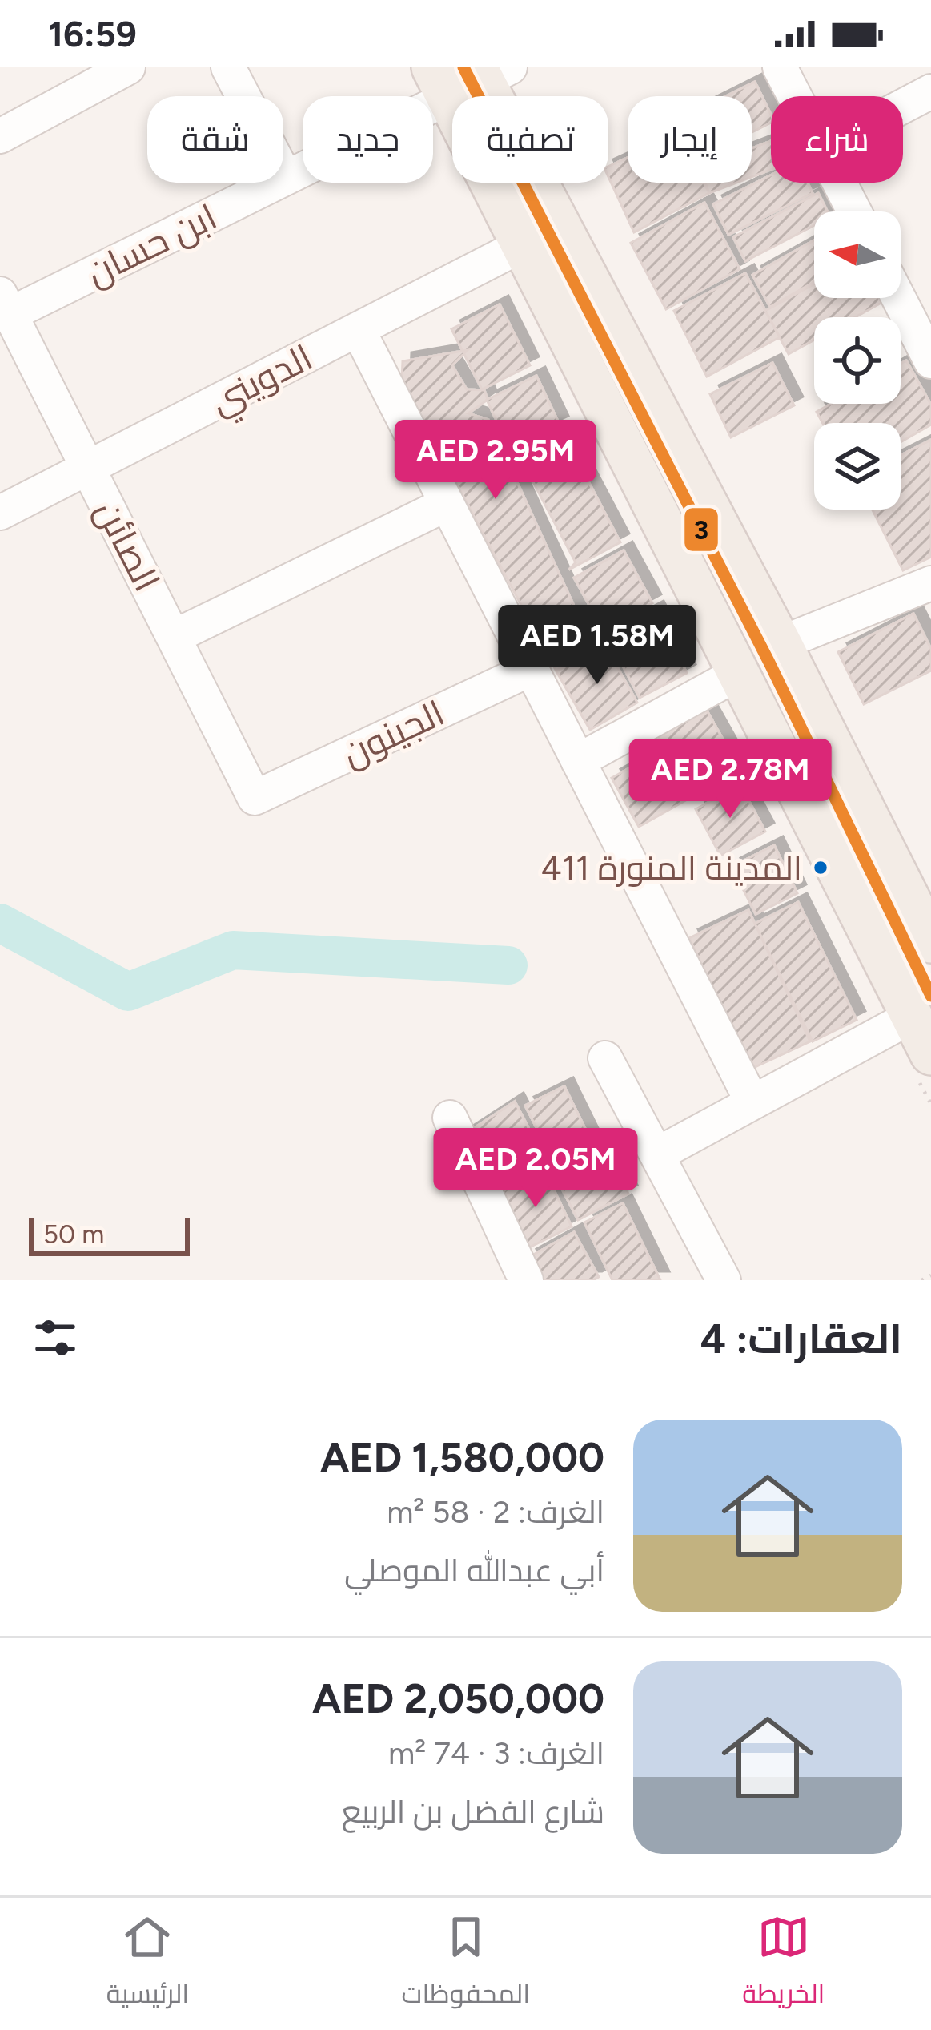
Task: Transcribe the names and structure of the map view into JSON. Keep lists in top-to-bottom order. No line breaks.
{"streets":{"street":["ابن حسان","الدويني","الصائن","الجينون"]},"crossings":[["ابن حسان","الصائن"],["الدويني","الصائن"],["الصائن","الجينون"]],"places":["المدينة المنورة 411"],"lines":["metro line 3"],"scale_bar":"50 m","north":"left","page":{"status":"16:59","chip":["شراء","إيجار","تصفية","جديد","شقة"],"price":["AED 2.95M","AED 1.58M","AED 2.78M","AED 2.05M"],"scale":"50 m","heading":"العقارات: 4","list":[{"name":"AED 1,580,000","note":"الغرف: 2 · 58 m² · أبي عبدالله الموصلي"},{"name":"AED 2,050,000","note":"الغرف: 3 · 74 m² · شارع الفضل بن الربيع"}],"tabs":["الخريطة","المحفوظات","الرئيسية"]}}
